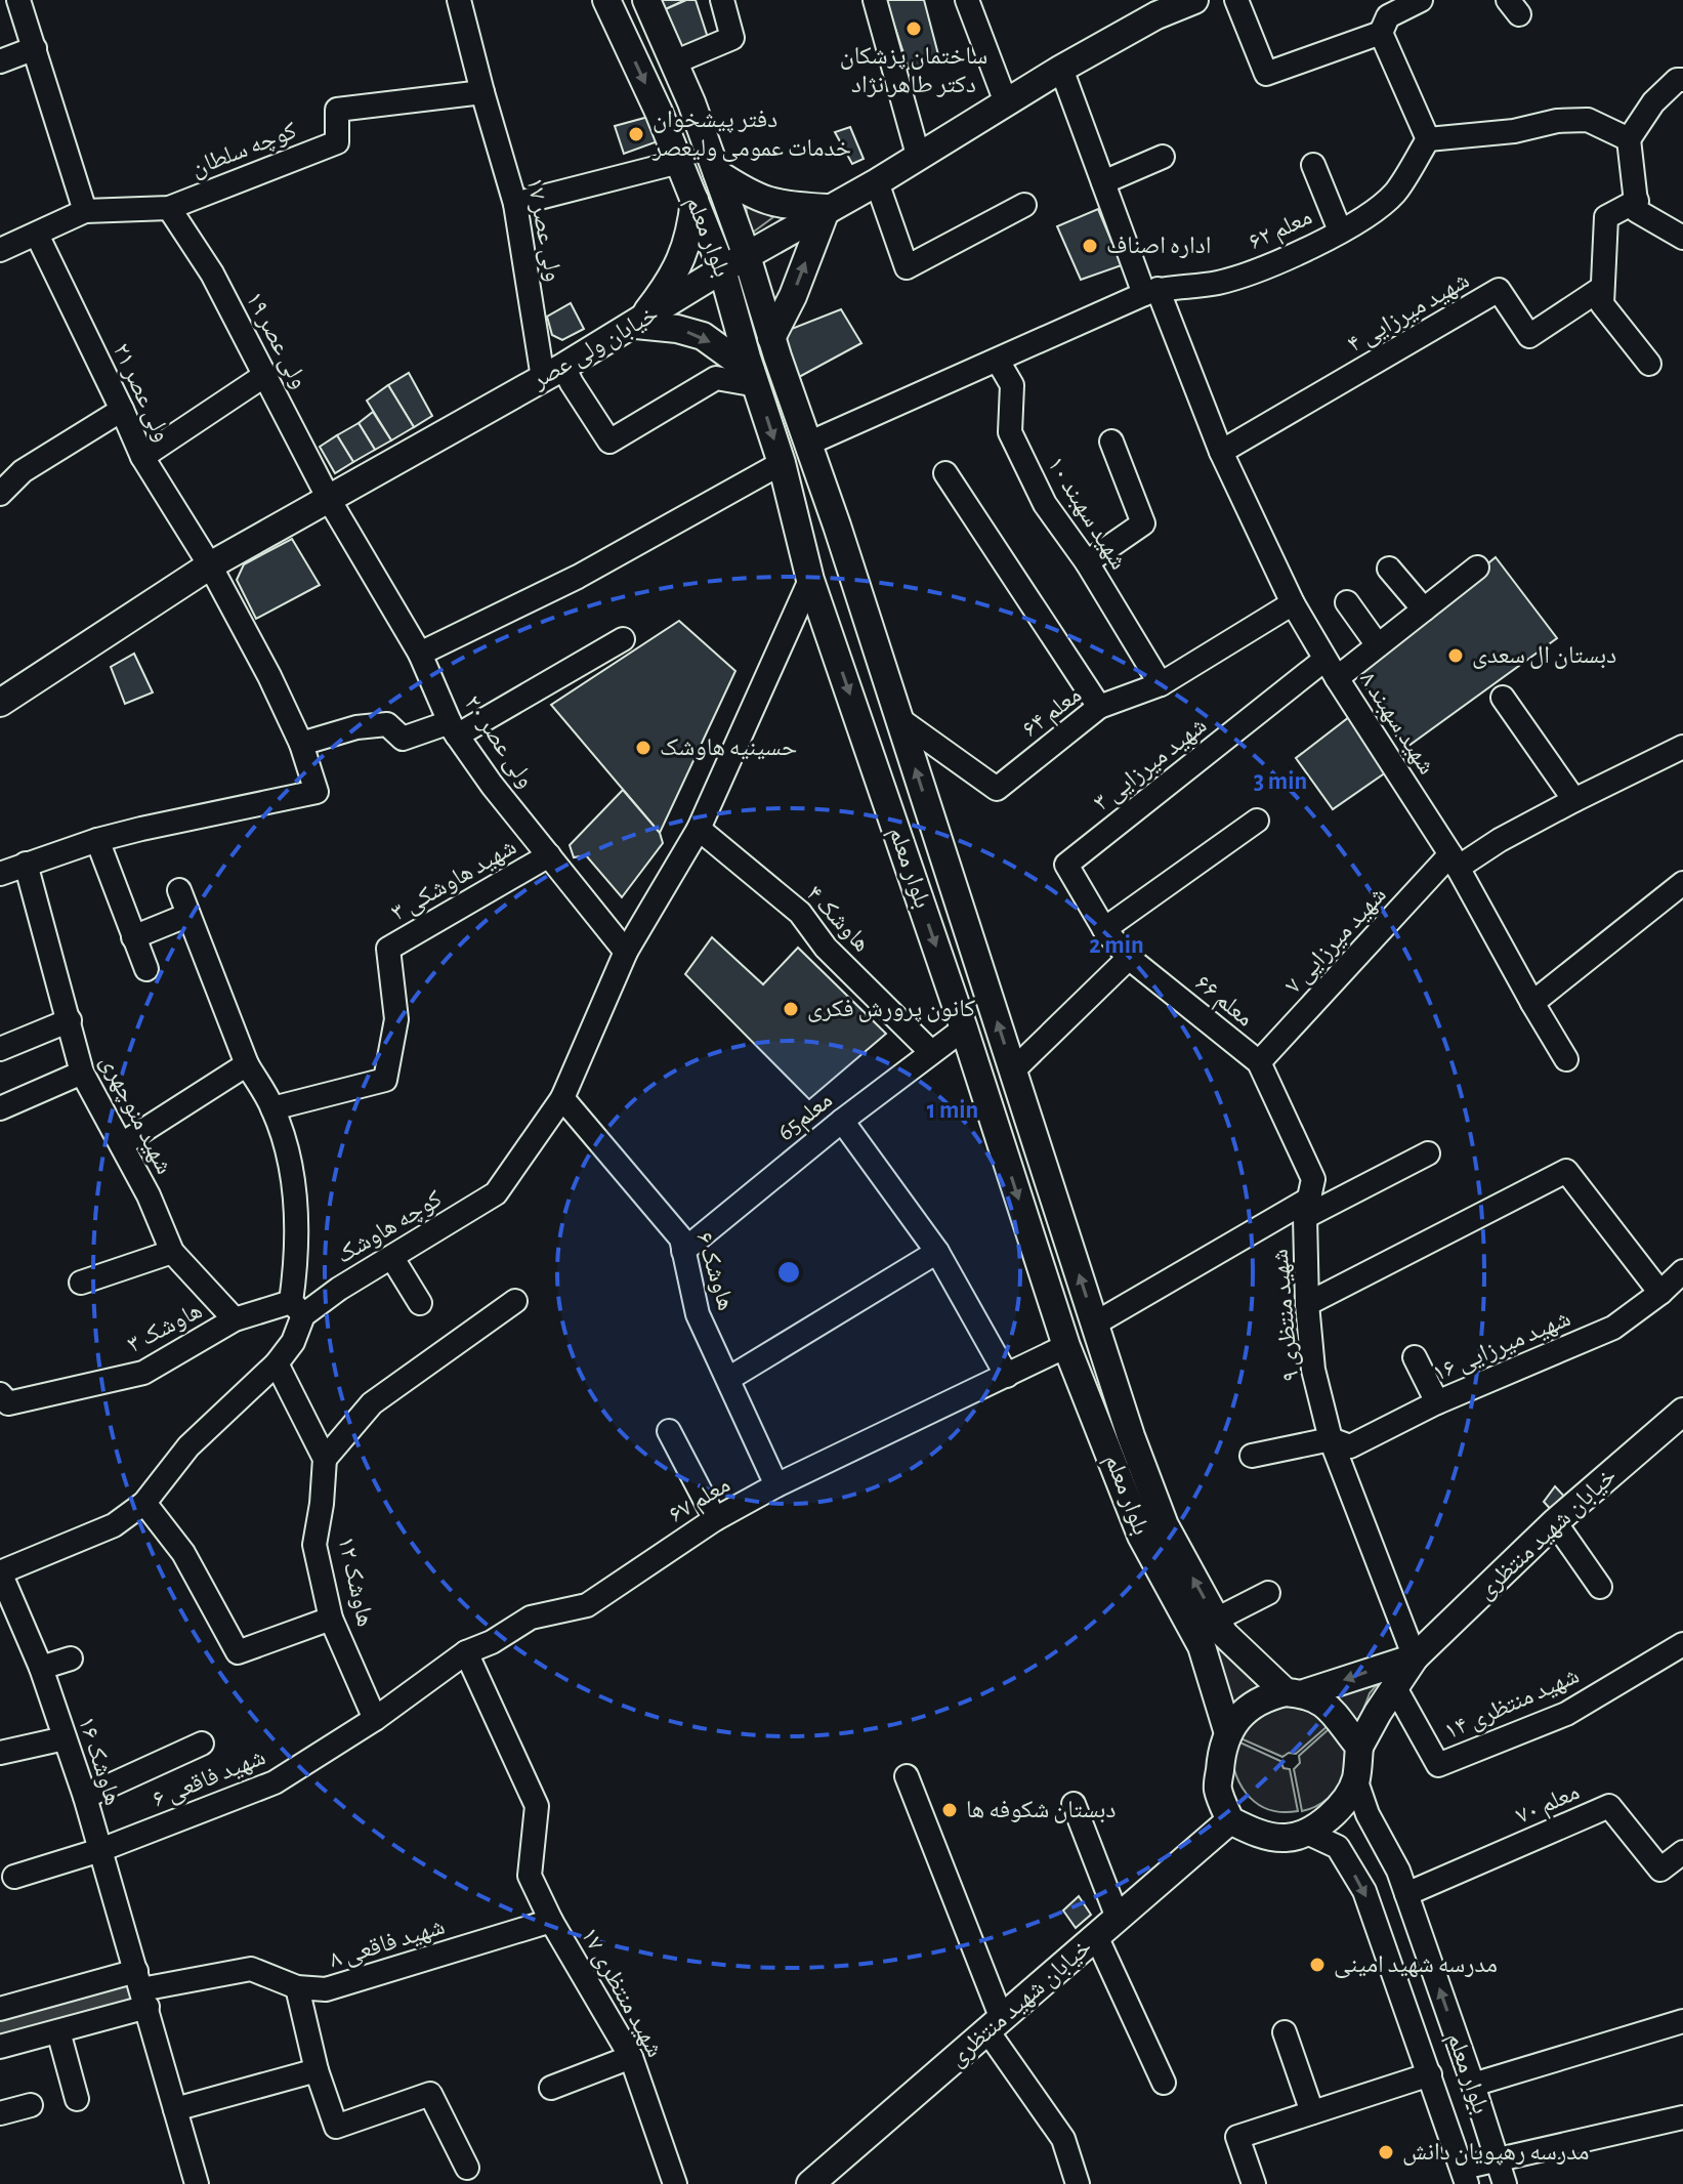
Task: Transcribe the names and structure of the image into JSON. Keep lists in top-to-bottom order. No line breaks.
{"streets":{"main road":["بلوار معلم","خیابان ولی عصر","خیابان شهید منتظری"],"street":["کوچه سلطان","ولی عصر ۱۷","معلم ۶۲","شهید میرزایی ۴","ولی عصر ۱۹","ولی عصر ۲۱","شهید سهبند ۱۰","معلم ۶۴","شهید سهبند ۸","ولی عصر ۲۰","شهید میرزایی ۳","شهید هاوشکی ۳","هاوشک ۴","شهید میرزایی ۷","معلم ۶۶","شهید منوچهری","معلم65","کوچه هاوشک","هاوشک ۶","شهید منتظری ۹","هاوشک ۳","شهید میرزایی ۱۶","معلم ۶۷","هاوشک ۱۲","شهید منتظری ۱۴","هاوشک ۱۶","شهید فاقعی ۶","معلم ۷۰","شهید فاقعی ۸","شهید منتظری ۱۷"]},"crossings":[["کوچه سلطان","ولی عصر ۱۷"],["کوچه سلطان","ولی عصر ۱۹"],["کوچه سلطان","ولی عصر ۲۱"],["ولی عصر ۱۷","خیابان ولی عصر"],["معلم ۶۲","بلوار معلم"],["معلم ۶۲","شهید سهبند ۱۰"],["معلم ۶۲","شهید سهبند ۸"],["بلوار معلم","خیابان ولی عصر"],["بلوار معلم","معلم ۶۴"],["بلوار معلم","معلم65"],["بلوار معلم","کوچه هاوشک"],["بلوار معلم","معلم ۶۷"],["بلوار معلم","خیابان شهید منتظری"],["بلوار معلم","معلم ۷۰"],["شهید میرزایی ۴","شهید سهبند ۸"],["ولی عصر ۱۹","خیابان ولی عصر"],["ولی عصر ۱۹","ولی عصر ۲۰"],["خیابان ولی عصر","ولی عصر ۲۱"],["خیابان ولی عصر","شهید سهبند ۸"],["خیابان ولی عصر","ولی عصر ۲۰"],["شهید سهبند ۱۰","معلم ۶۴"],["معلم ۶۴","شهید سهبند ۸"],["شهید سهبند ۸","شهید میرزایی ۳"],["شهید سهبند ۸","شهید میرزایی ۷"],["ولی عصر ۲۰","شهید هاوشکی ۳"],["ولی عصر ۲۰","کوچه هاوشک"],["شهید میرزایی ۳","معلم ۶۶"],["هاوشک ۴","معلم65"],["هاوشک ۴","کوچه هاوشک"],["شهید میرزایی ۷","معلم ۶۶"],["شهید میرزایی ۷","شهید منتظری ۹"],["معلم ۶۶","شهید منتظری ۹"],["شهید منوچهری","هاوشک ۳"],["معلم65","هاوشک ۶"],["کوچه هاوشک","هاوشک ۶"],["کوچه هاوشک","هاوشک ۳"],["کوچه هاوشک","هاوشک ۱۶"],["هاوشک ۶","معلم ۶۷"],["شهید منتظری ۹","شهید میرزایی ۱۶"],["شهید منتظری ۹","خیابان شهید منتظری"],["معلم ۶۷","هاوشک ۱۲"],["معلم ۶۷","شهید فاقعی ۶"],["معلم ۶۷","شهید منتظری ۱۷"],["خیابان شهید منتظری","شهید منتظری ۱۴"],["هاوشک ۱۲","شهید فاقعی ۶"],["هاوشک ۱۶","شهید فاقعی ۶"],["هاوشک ۱۶","شهید فاقعی ۸"],["شهید فاقعی ۸","شهید منتظری ۱۷"]],"places":["ساختمان پزشکان دکتر طاهر نژاد","دفتر پیشخوان خدمات عمومی ولیعصر","اداره اصناف","دبستان ال سعدی","حسینیه هاوشک","کانون پرورش فکری","دبستان شکوفه ها","مدرسه شهید امینی","مدرسه رهپویان دانش"],"rings":["3 min","2 min","1 min"]}
